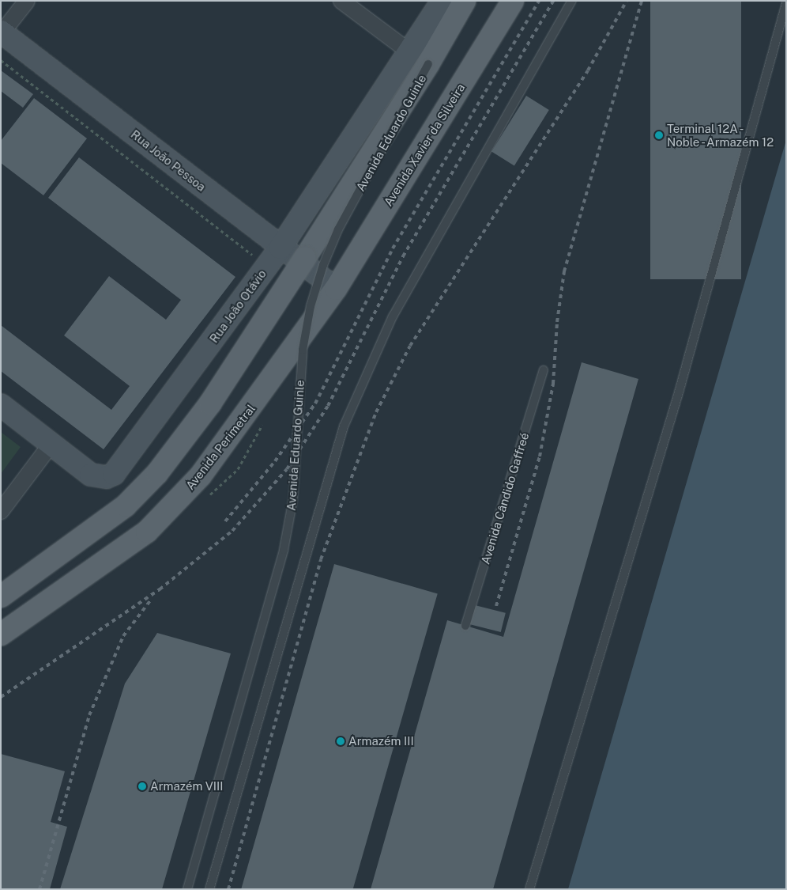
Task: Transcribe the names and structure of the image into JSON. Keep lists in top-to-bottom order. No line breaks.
{"streets":{"main road":["Avenida Xavier da Silveira","Avenida Perimetral"],"street":["Rua João Pessoa","Rua João Otávio"],"lane":["Avenida Eduardo Guinle","Avenida Cândido Gaffreé"]},"crossings":[["Avenida Xavier da Silveira","Rua João Pessoa"],["Avenida Xavier da Silveira","Avenida Perimetral"],["Rua João Pessoa","Rua João Otávio"],["Rua João Pessoa","Avenida Perimetral"]],"places":["Terminal 12A - Noble - Armazém 12","Armazém III","Armazém VIII"]}
